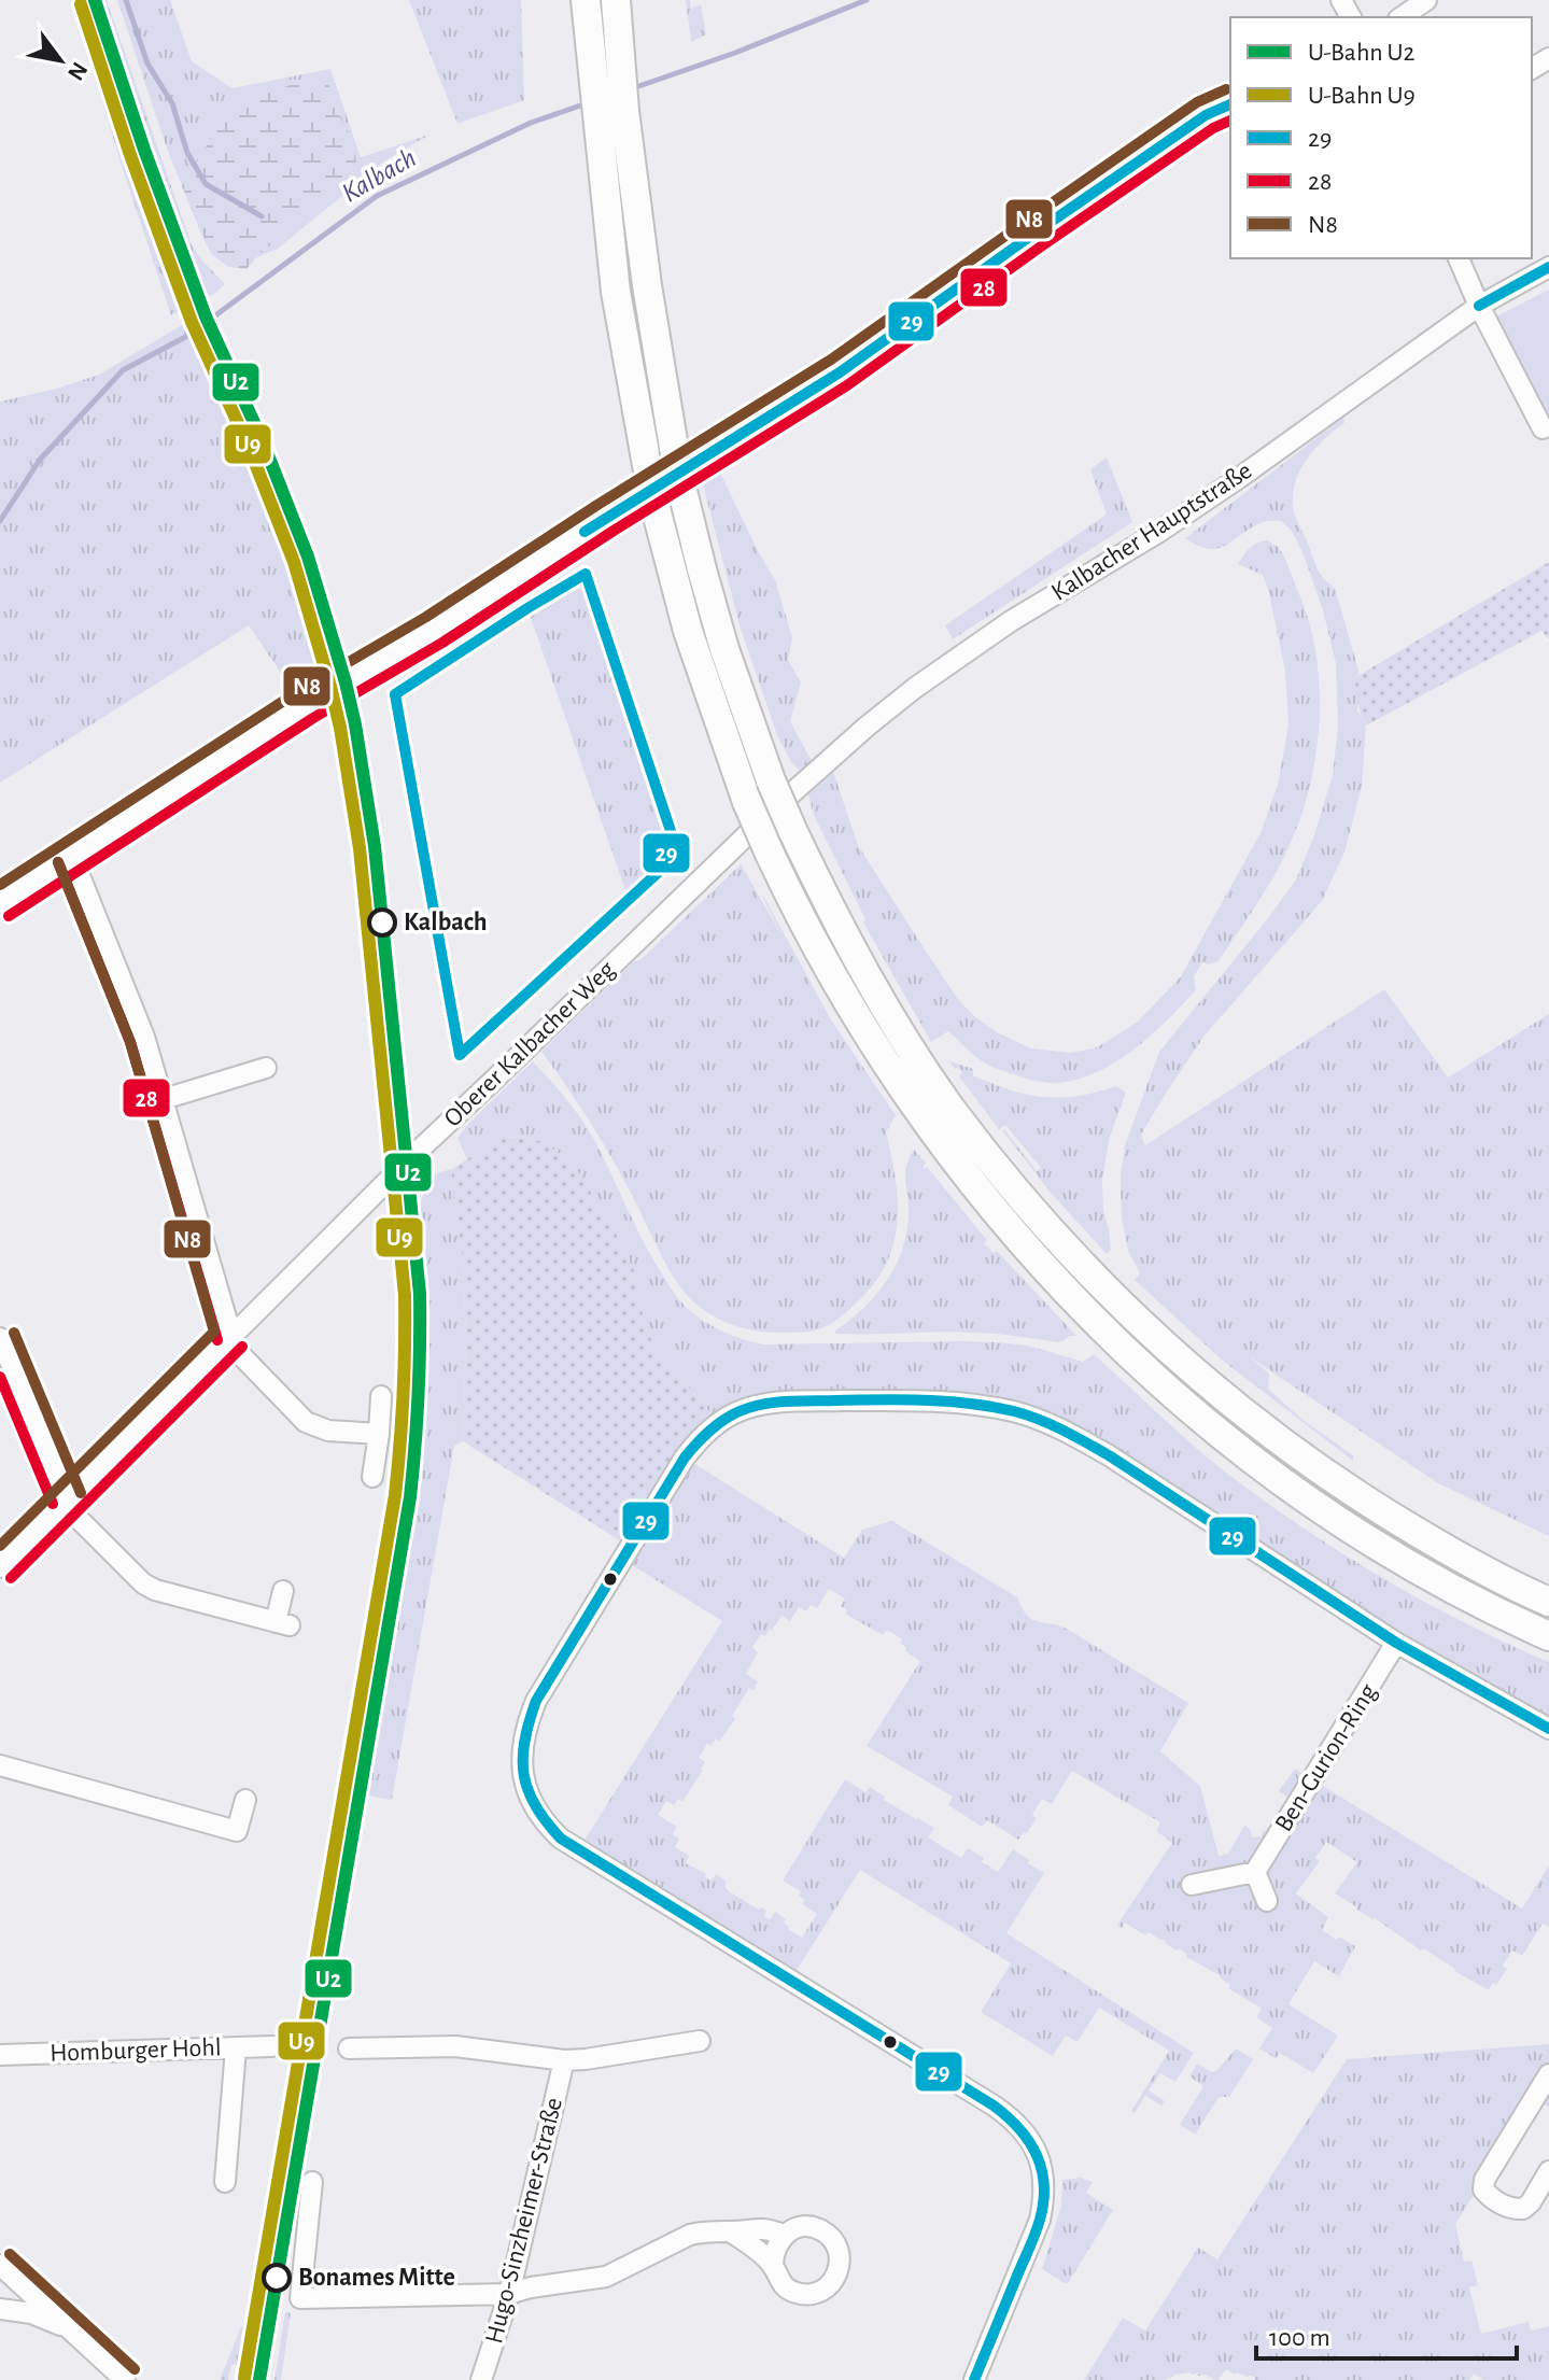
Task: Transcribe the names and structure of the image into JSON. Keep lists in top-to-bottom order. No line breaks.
{"streets":{"street":["Kalbacher Hauptstraße","Oberer Kalbacher Weg","Ben-Gurion-Ring","Homburger Hohl","Hugo-Sinzheimer-Straße"]},"crossings":[["Kalbacher Hauptstraße","Oberer Kalbacher Weg"]],"water":["Kalbach"],"places":["Kalbach","Bonames Mitte"],"lines":["metro line U2","metro line U9","transit line N8","transit line 29","transit line 28"],"legend":["U-Bahn U2","U-Bahn U9","29","28","N8"],"scale_bar":"100 m","north":"bottom right"}
